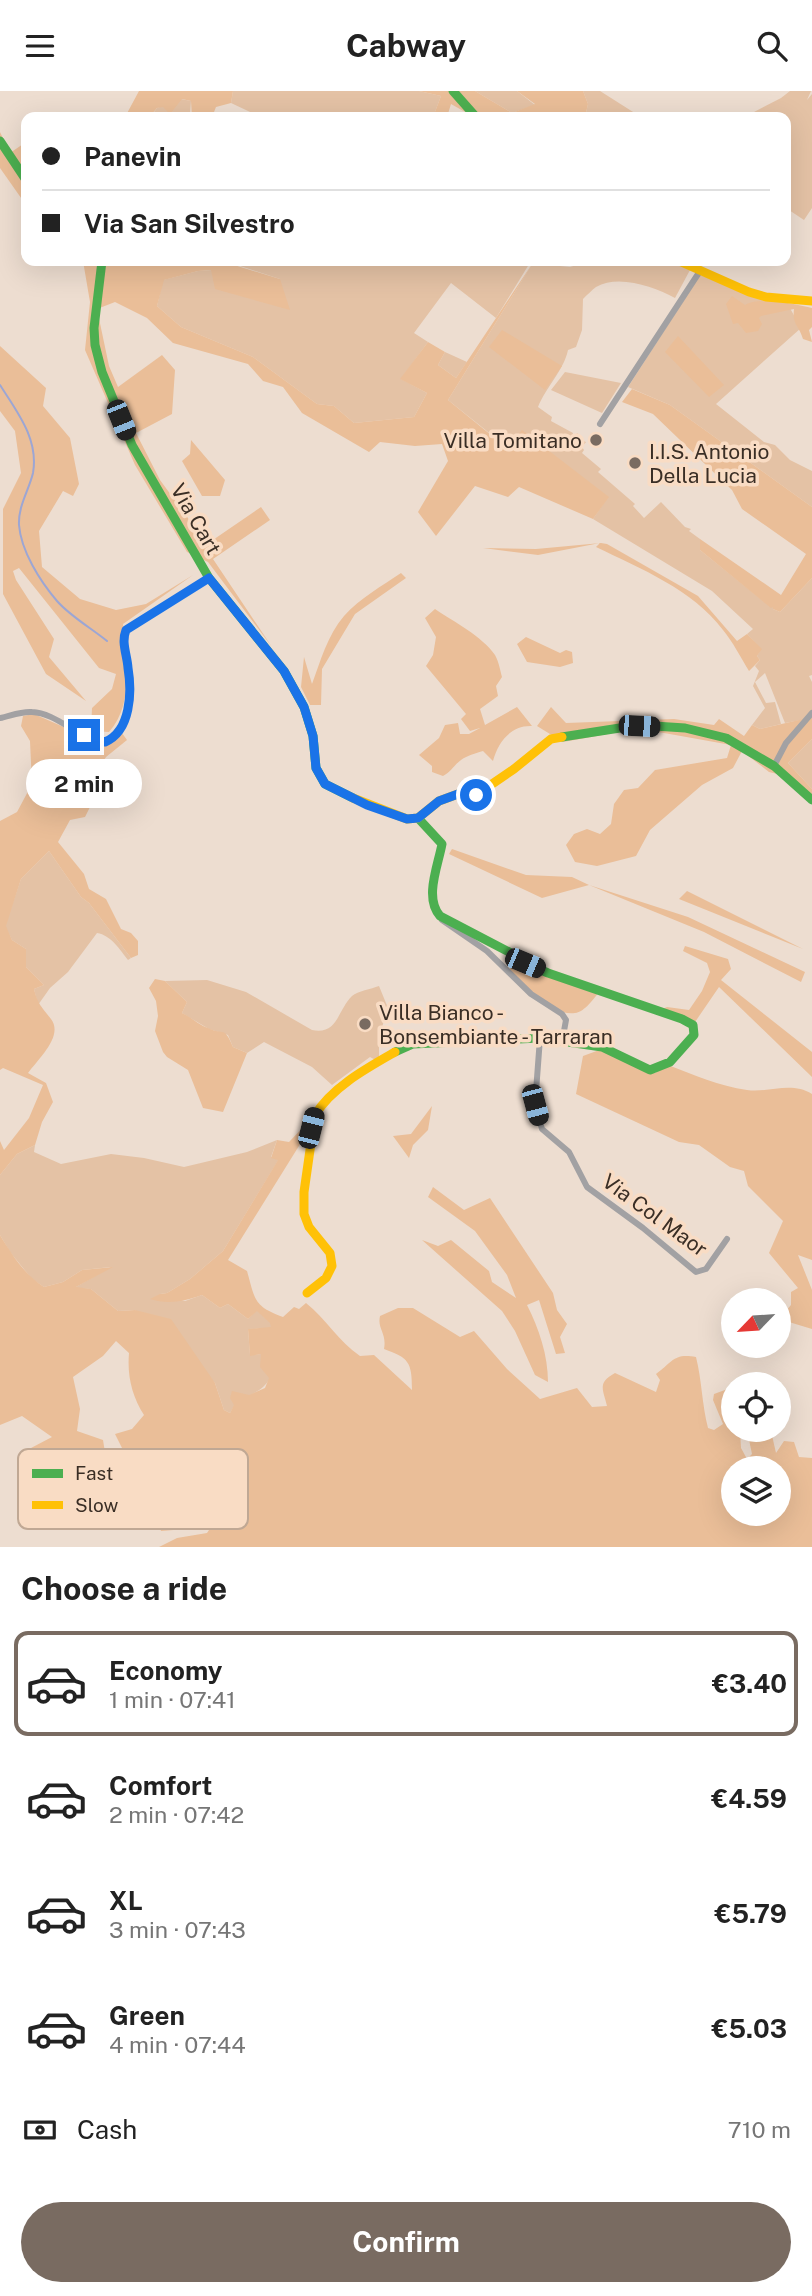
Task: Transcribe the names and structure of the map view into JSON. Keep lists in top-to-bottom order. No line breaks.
{"streets":{"street":["Via Cart","Via Col Maor"]},"places":["Villa Tomitano","I.I.S. Antonio Della Lucia","Villa Bianco - Bonsembiante - Tarraran"],"legend":["Fast","Slow"],"north":"bottom left","page":{"header":"Cabway","banner":["Panevin","Via San Silvestro"],"bubble":"2 min","heading":"Choose a ride","list":[{"name":"Economy","note":"1 min · 07:41","value":"€3.40"},{"name":"Comfort","note":"2 min · 07:42","value":"€4.59"},{"name":"XL","note":"3 min · 07:43","value":"€5.79"},{"name":"Green","note":"4 min · 07:44","value":"€5.03"}],"pay":["Cash","710 m"],"buttons":"Confirm"}}
